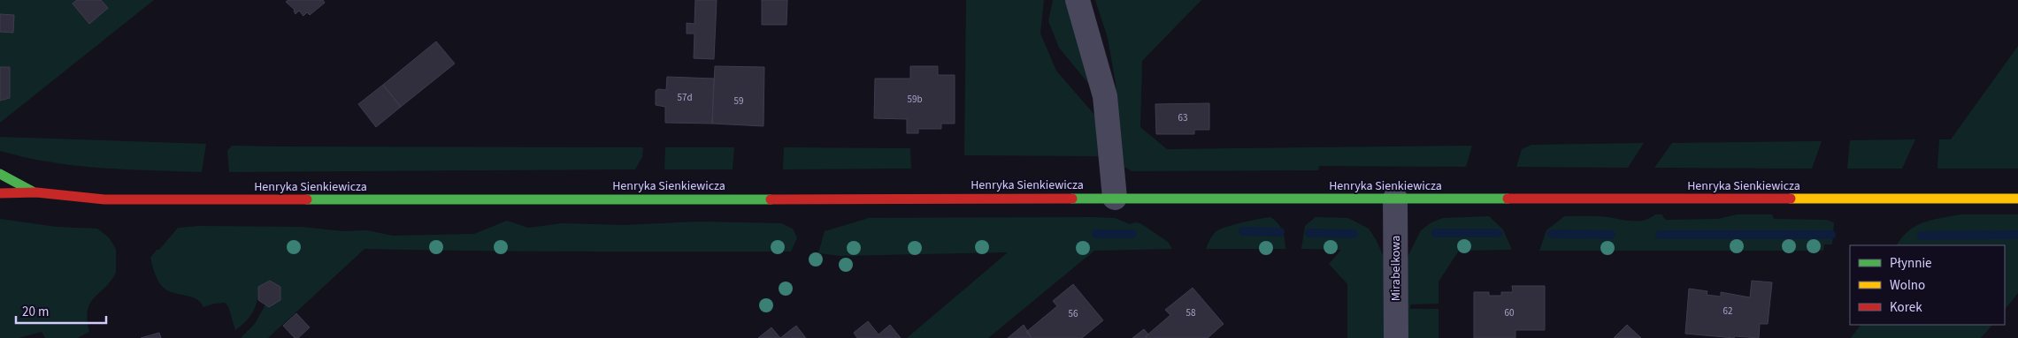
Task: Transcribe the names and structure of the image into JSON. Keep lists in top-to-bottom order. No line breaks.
{"streets":{"street":["Henryka Sienkiewicza","Mirabelkowa"]},"crossings":[["Henryka Sienkiewicza","Mirabelkowa"]],"house_numbers":["57d","59b","59","63","62","58","60","56"],"legend":["Płynnie","Wolno","Korek"],"scale_bar":"20 m"}
